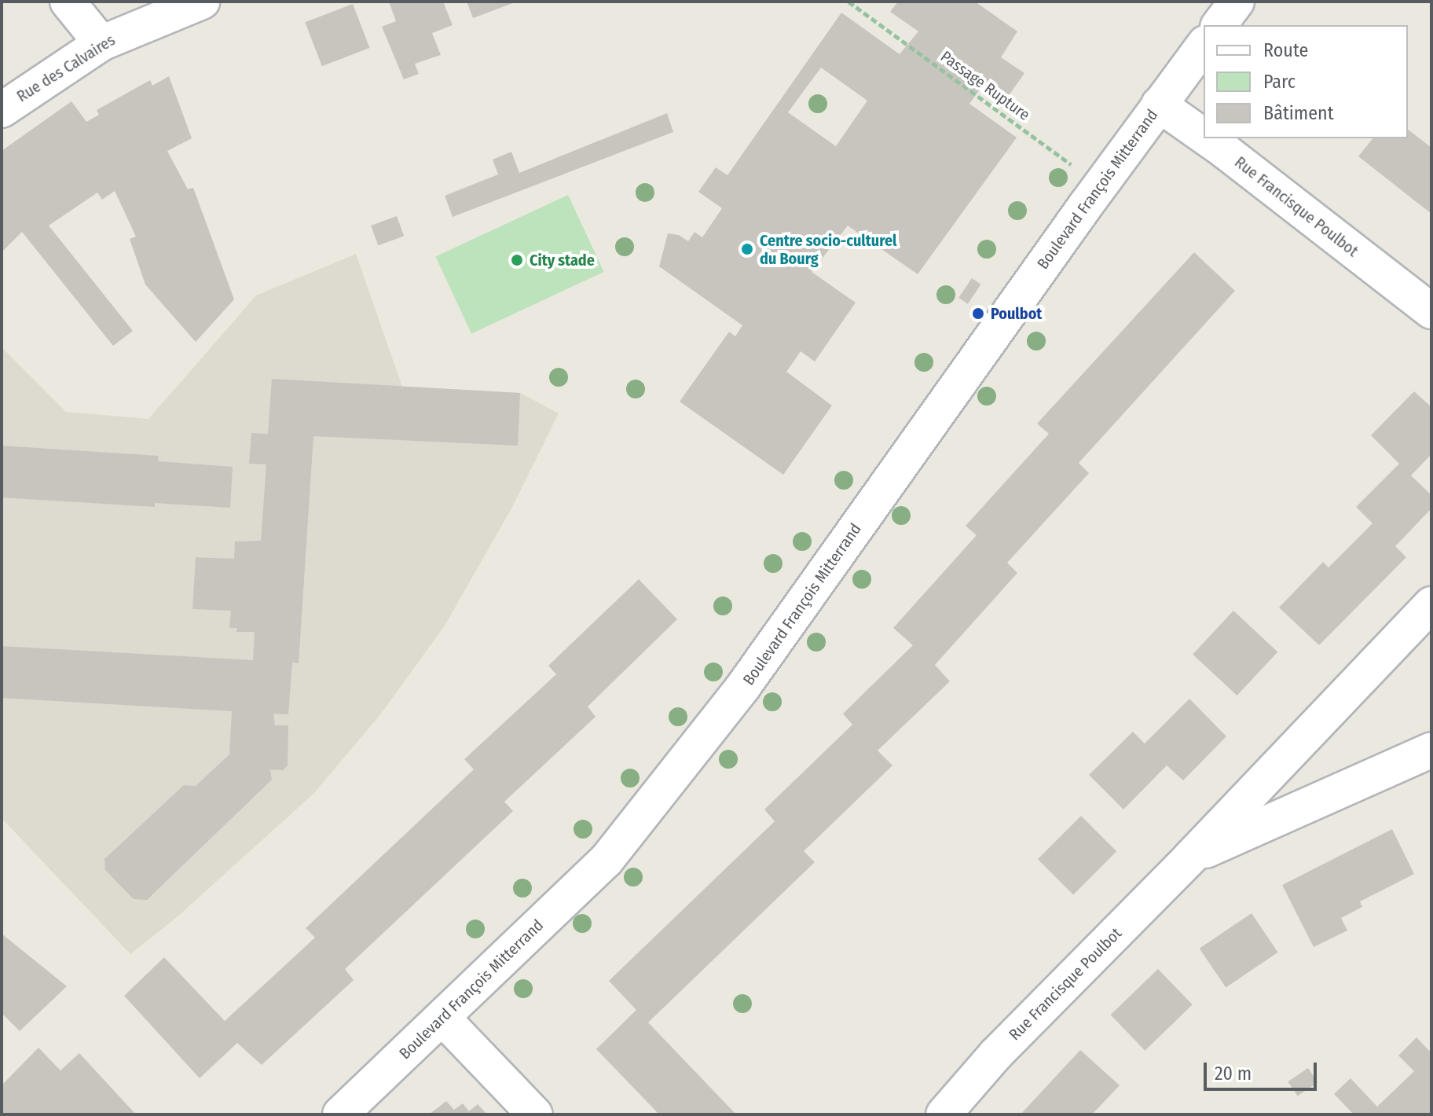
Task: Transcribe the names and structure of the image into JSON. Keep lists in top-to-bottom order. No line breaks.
{"streets":{"street":["Rue des Calvaires","Boulevard François Mitterrand","Rue Francisque Poulbot"],"path":["Passage Rupture"]},"crossings":[["Passage Rupture","Boulevard François Mitterrand"],["Boulevard François Mitterrand","Rue Francisque Poulbot"]],"places":["Centre socio-culturel du Bourg","City stade","Poulbot"],"legend":["Route","Parc","Bâtiment"],"scale_bar":"20 m"}
